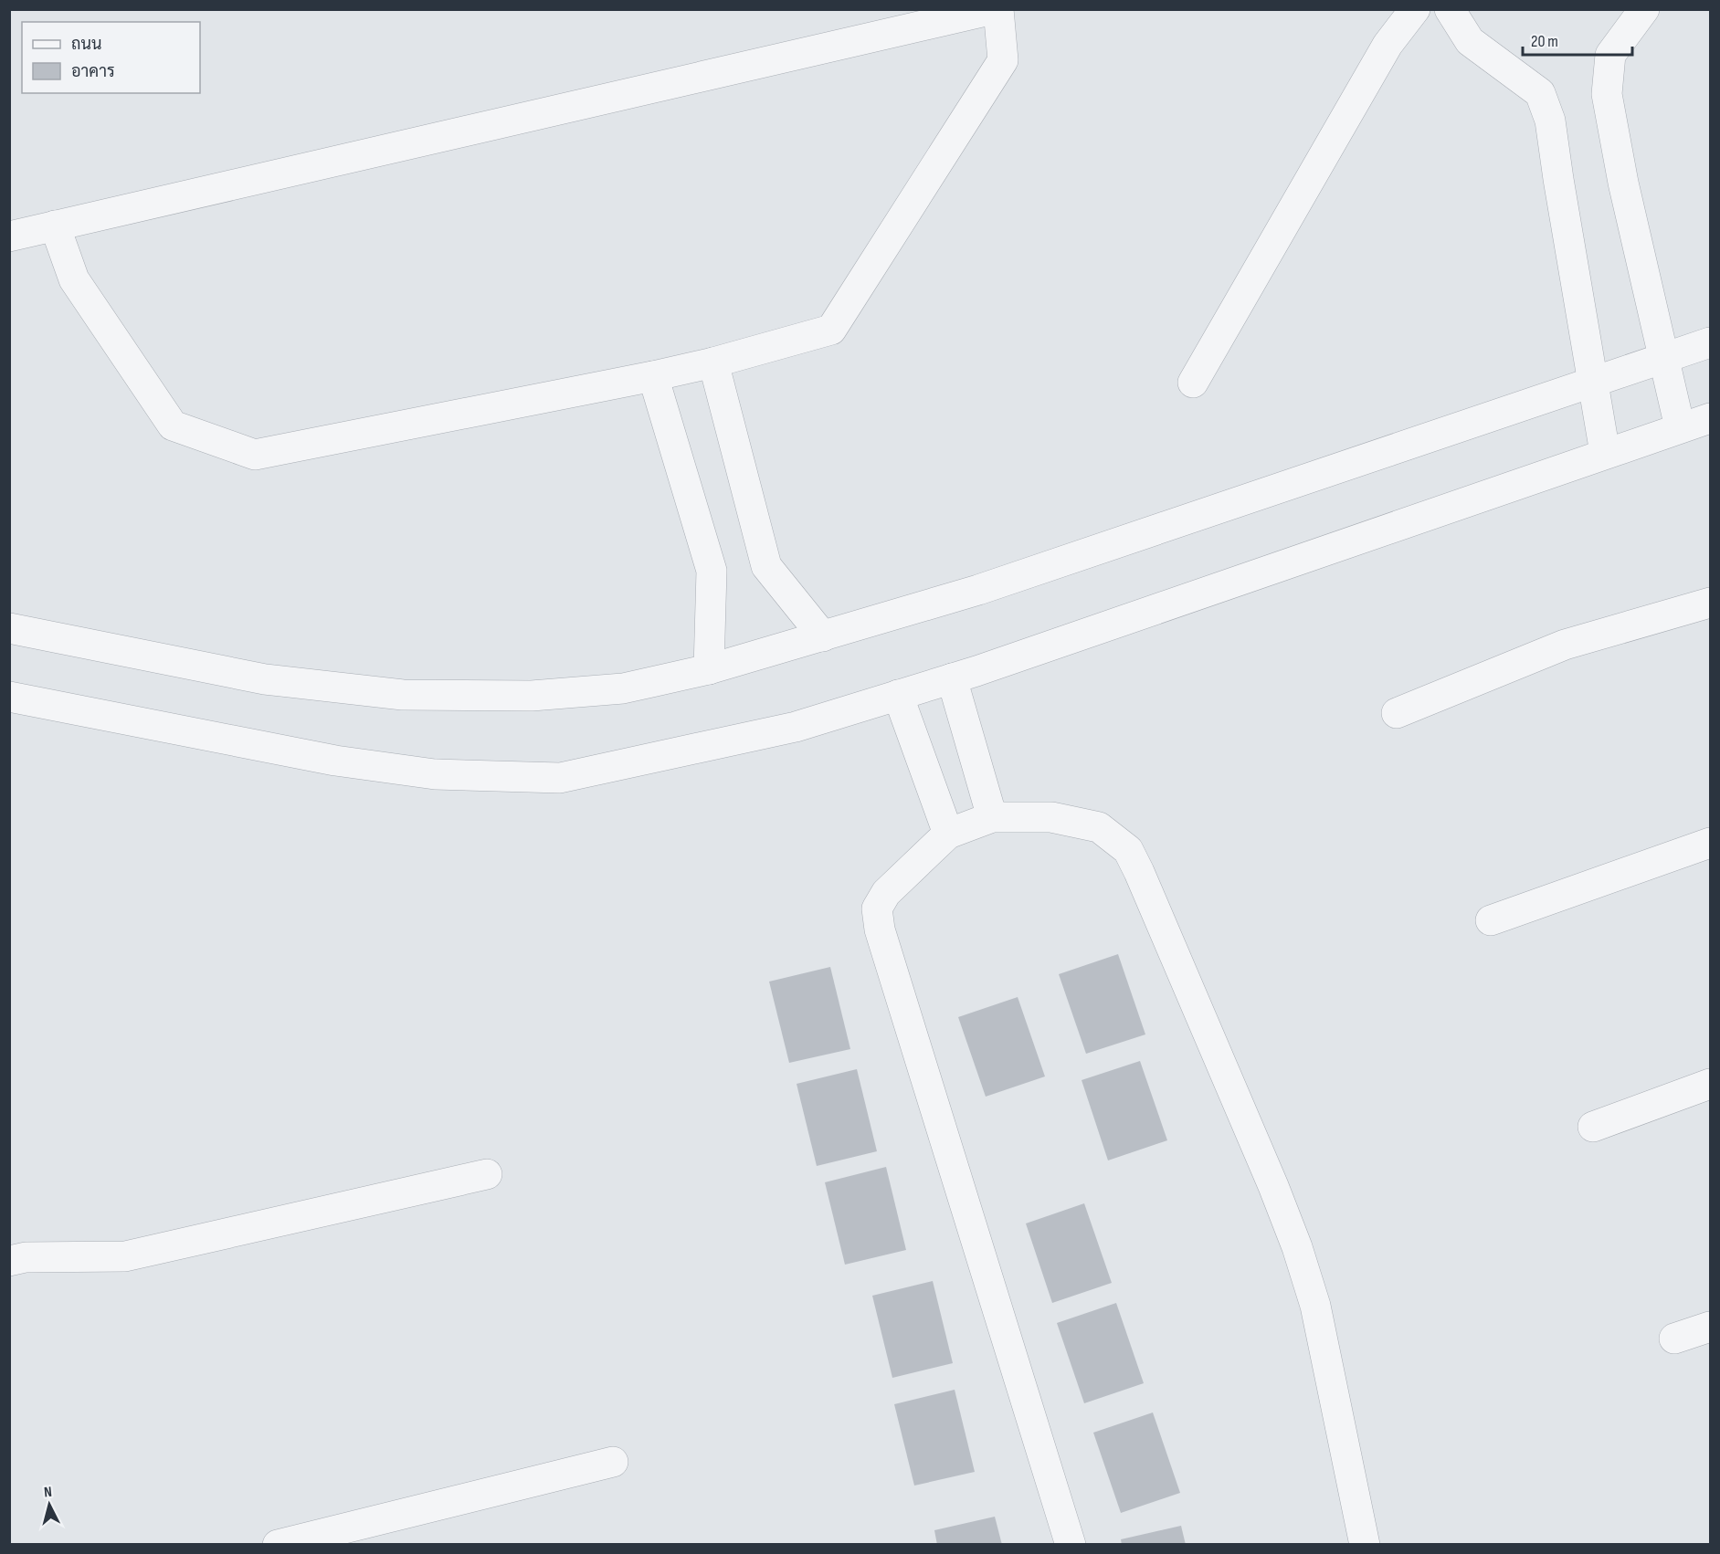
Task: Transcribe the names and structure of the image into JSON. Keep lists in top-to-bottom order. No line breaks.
{"legend":["ถนน","อาคาร"],"scale_bar":"20 m","north":"top"}
